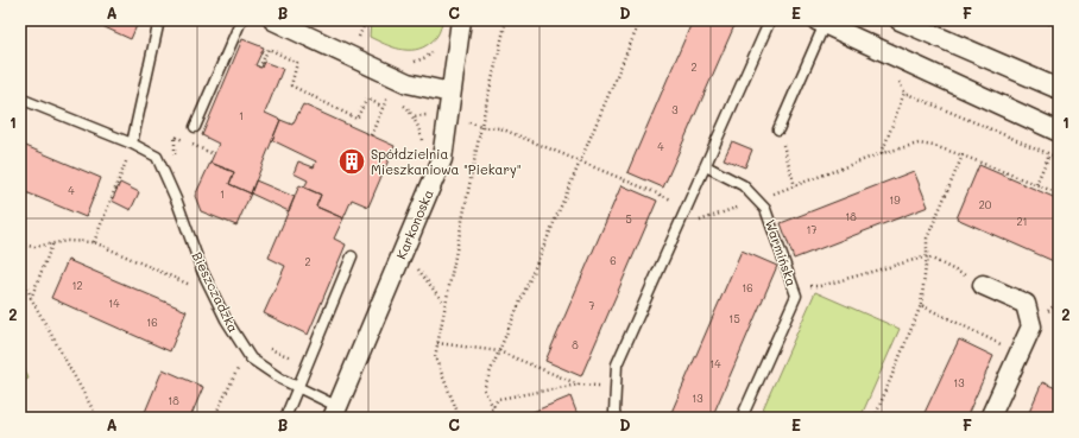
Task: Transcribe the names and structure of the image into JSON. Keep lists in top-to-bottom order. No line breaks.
{"streets":{"street":["Karkonoska"],"lane":["Warmińska","Bieszczadzka"]},"crossings":[["Karkonoska","Bieszczadzka"]],"places":{"building":["Spółdzielnia Mieszkaniowa \"Piekary\""]},"house_numbers":["2","3","1","4","4","1","19","20","18","5","21","17","6","2","12","16","14","7","15","16","8","14","13","13","18"],"grid":{"columns":["A","B","C","D","E","F"],"rows":["1","2"]}}
